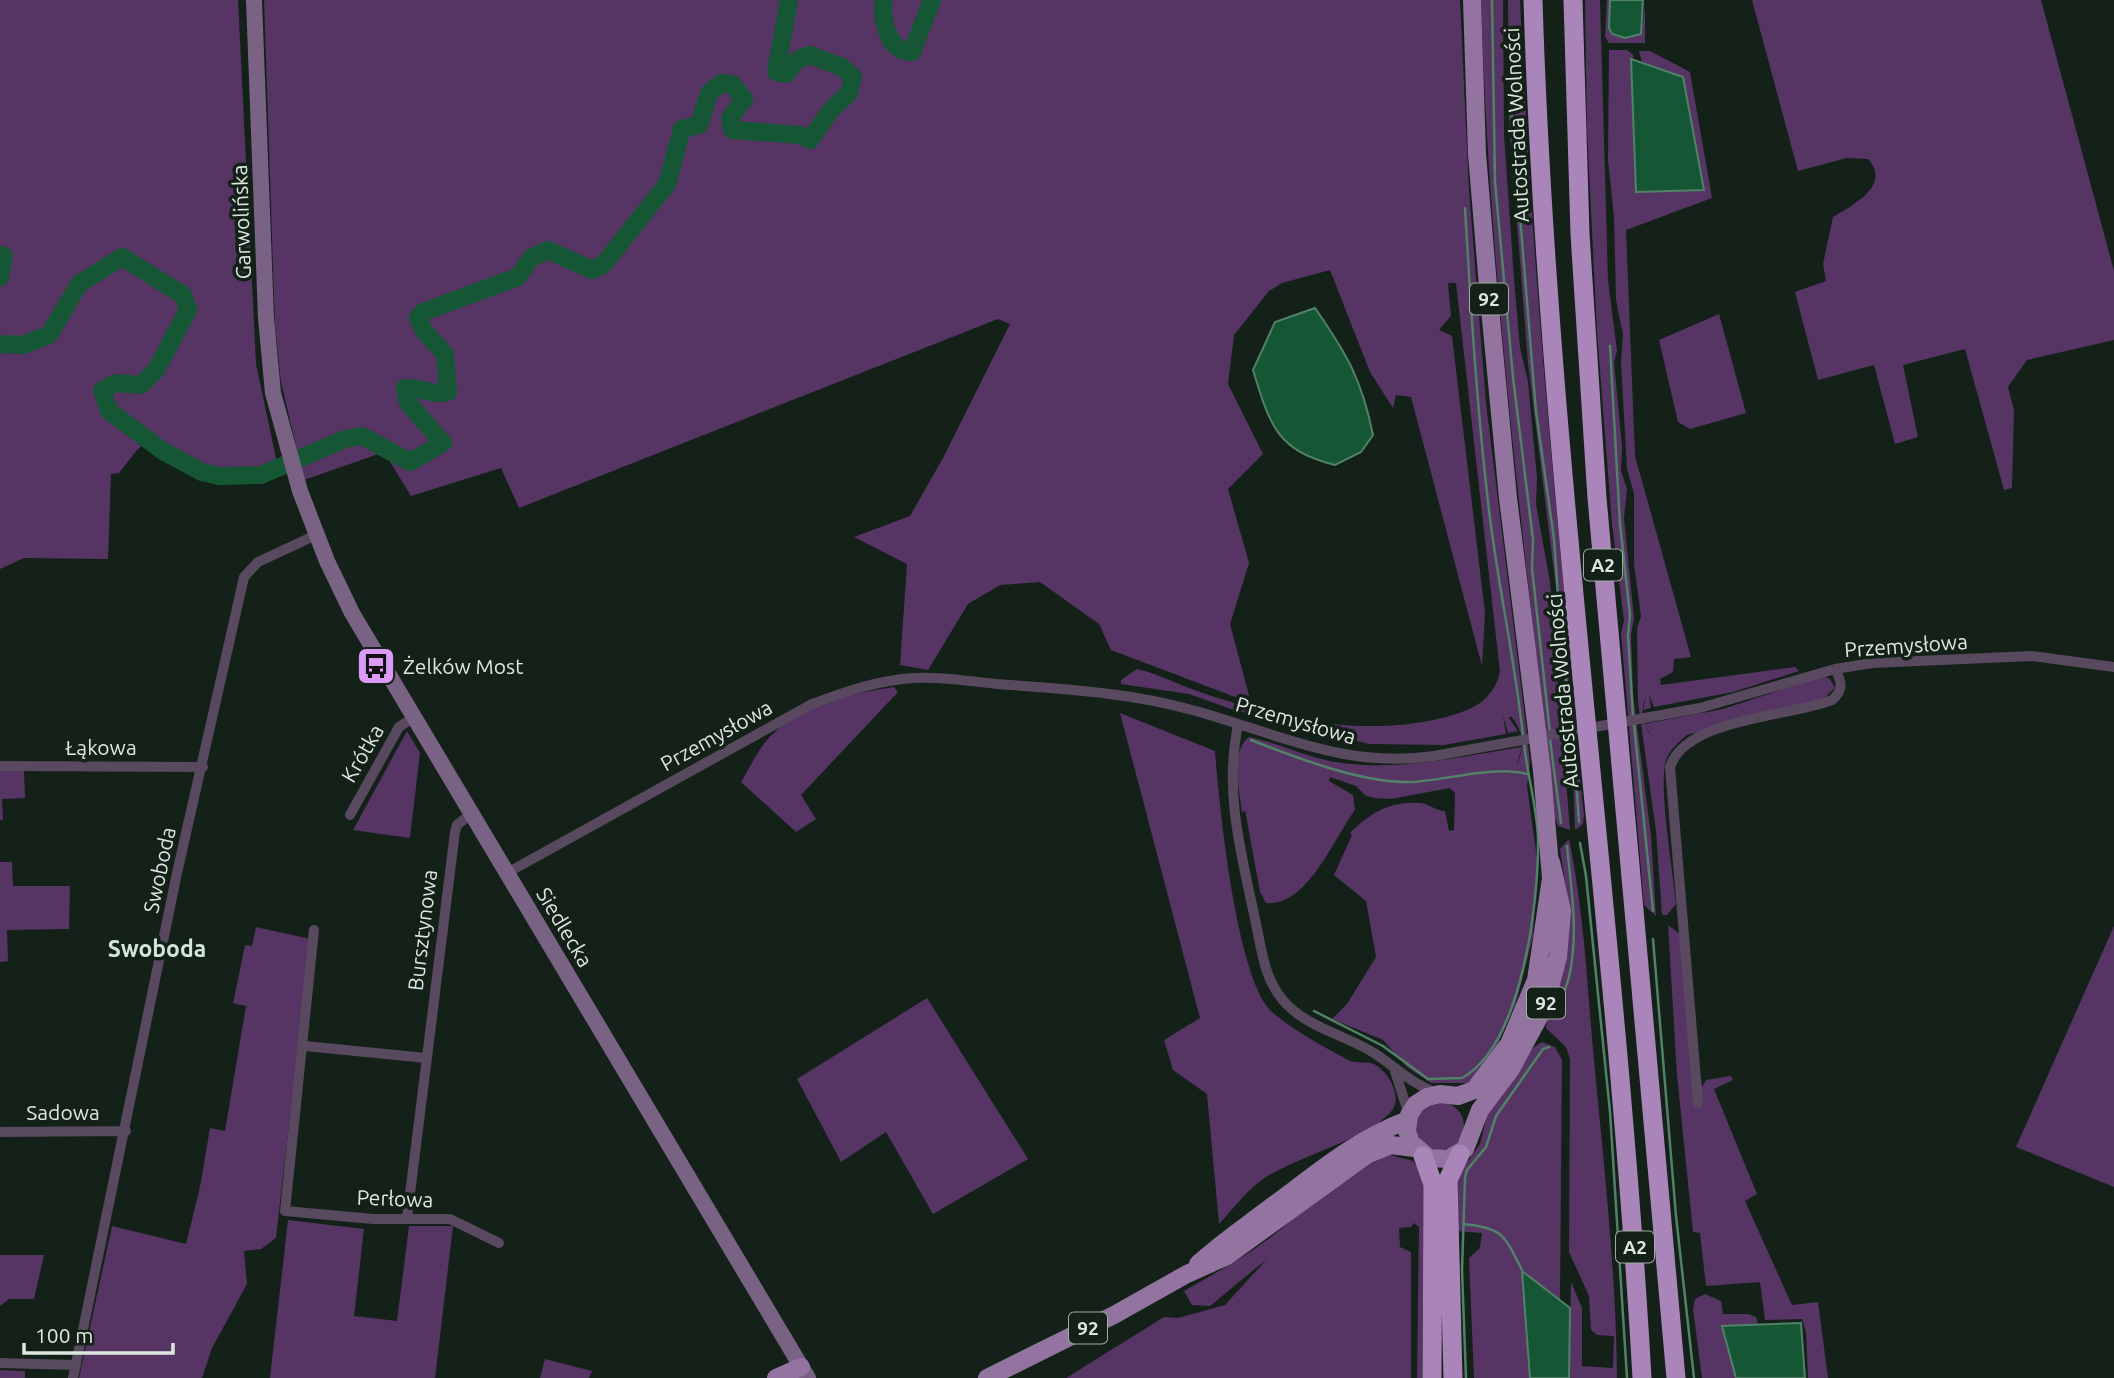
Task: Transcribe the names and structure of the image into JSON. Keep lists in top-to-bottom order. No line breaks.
{"streets":{"highway":["Autostrada Wolności","A2"],"main road":["Garwolińska","92","Siedlecka"],"street":["Przemysłowa","Łąkowa","Krótka","Swoboda","Bursztynowa","Sadowa","Perłowa"]},"crossings":[["Garwolińska","Siedlecka"],["Przemysłowa","Siedlecka"],["Łąkowa","Swoboda"],["Krótka","Siedlecka"],["Swoboda","Siedlecka"],["Swoboda","Sadowa"],["Siedlecka","Bursztynowa"],["Bursztynowa","Perłowa"]],"districts":["Swoboda"],"places":{"bus stop":["Żelków Most"]},"scale_bar":"100 m"}
